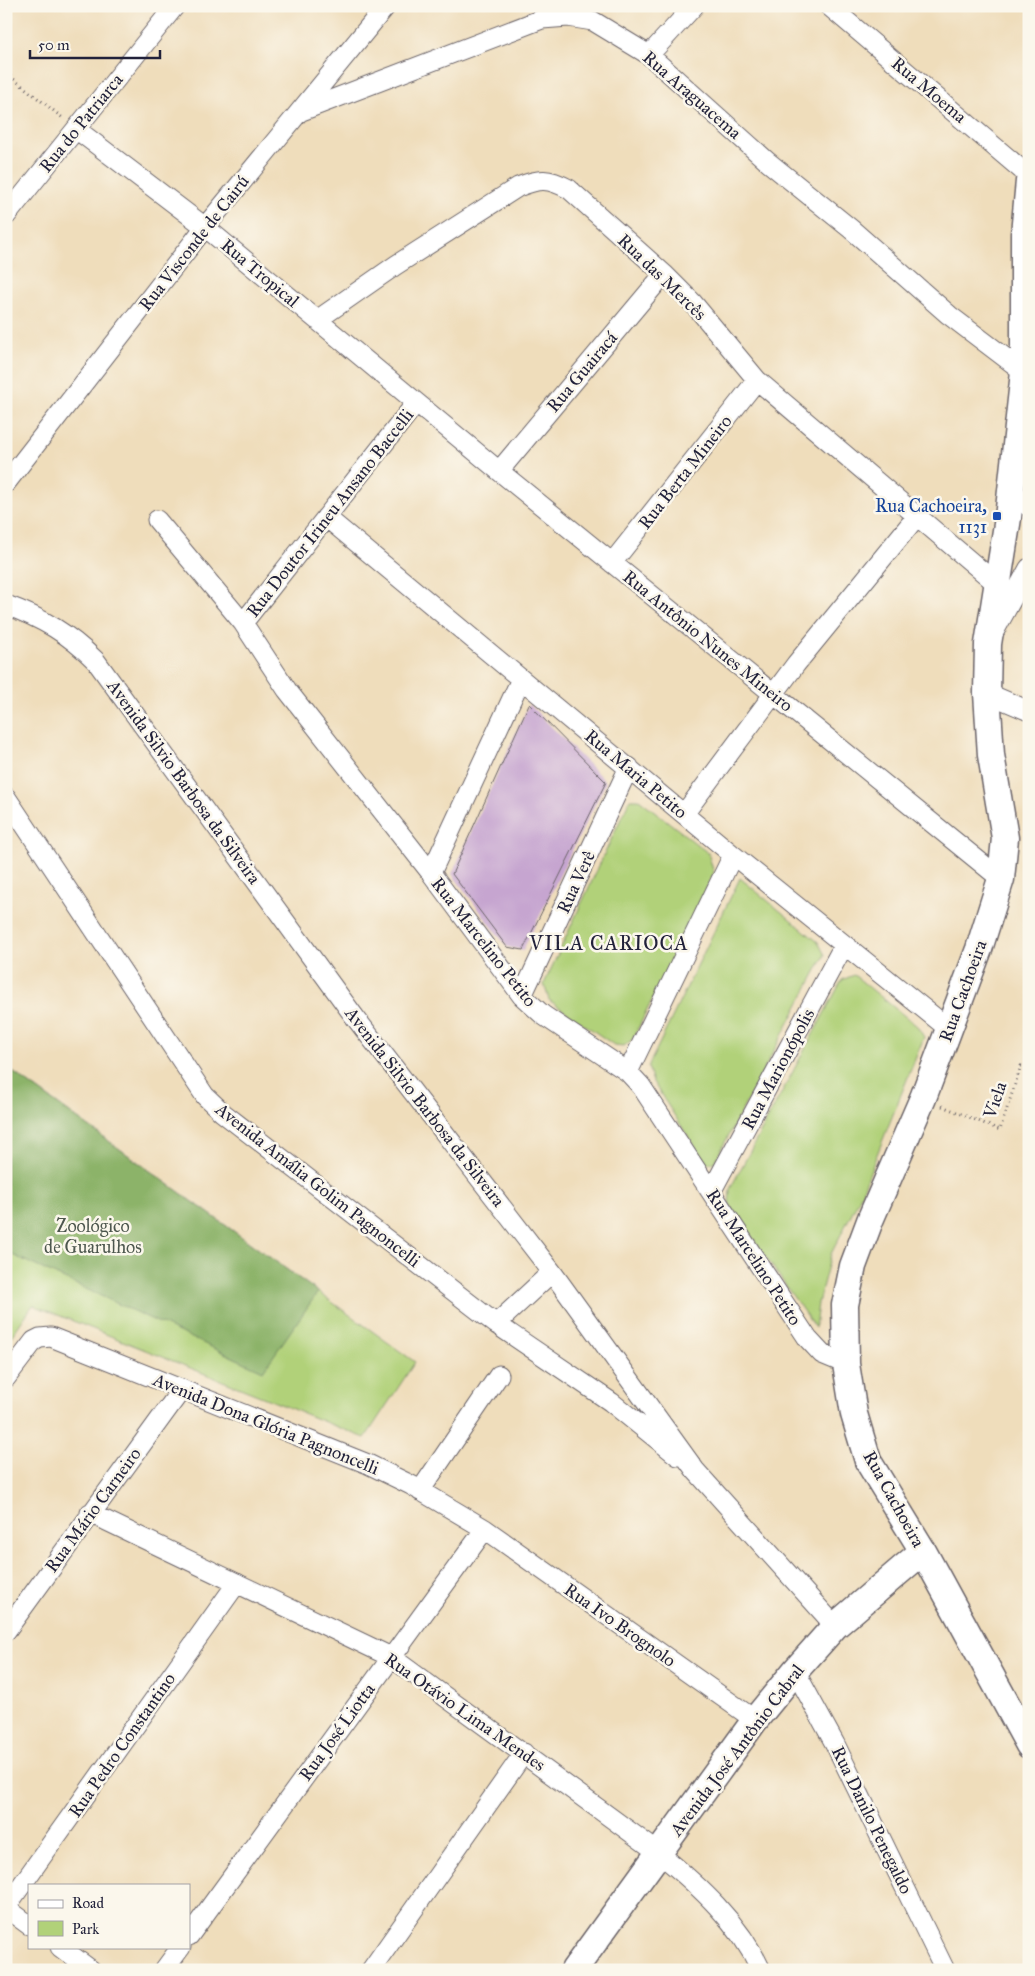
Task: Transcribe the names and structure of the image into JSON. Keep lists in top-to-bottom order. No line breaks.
{"streets":{"main road":["Rua Cachoeira","Avenida José Antônio Cabral"],"street":["Rua Moema","Rua Araguacema","Rua do Patriarca","Rua Visconde de Cairú","Rua Tropical","Rua das Mercês","Rua Guairacá","Rua Berta Mineiro","Rua Doutor Irineu Ansano Baccelli","Rua Antônio Nunes Mineiro","Rua Maria Petito","Avenida Silvio Barbosa da Silveira","Rua Verê","Rua Marcelino Petito","Rua Marionópolis","Avenida Amália Golim Pagnoncelli","Avenida Dona Glória Pagnoncelli","Rua Mário Carneiro","Rua Ivo Brognolo","Rua Otávio Lima Mendes","Rua José Liotta","Rua Pedro Constantino","Rua Danilo Penegaldo"],"path":["Viela"]},"crossings":[["Rua Araguacema","Rua Visconde de Cairú"],["Rua Araguacema","Rua Cachoeira"],["Rua do Patriarca","Rua Tropical"],["Rua Visconde de Cairú","Rua Tropical"],["Rua Tropical","Rua das Mercês"],["Rua Tropical","Rua Doutor Irineu Ansano Baccelli"],["Rua Tropical","Rua Antônio Nunes Mineiro"],["Rua das Mercês","Rua Guairacá"],["Rua das Mercês","Rua Berta Mineiro"],["Rua das Mercês","Rua Cachoeira"],["Rua Guairacá","Rua Antônio Nunes Mineiro"],["Rua Berta Mineiro","Rua Antônio Nunes Mineiro"],["Rua Doutor Irineu Ansano Baccelli","Rua Antônio Nunes Mineiro"],["Rua Doutor Irineu Ansano Baccelli","Rua Maria Petito"],["Rua Doutor Irineu Ansano Baccelli","Rua Marcelino Petito"],["Rua Antônio Nunes Mineiro","Rua Cachoeira"],["Rua Maria Petito","Rua Verê"],["Rua Maria Petito","Rua Cachoeira"],["Rua Maria Petito","Rua Marionópolis"],["Avenida Silvio Barbosa da Silveira","Avenida Amália Golim Pagnoncelli"],["Avenida Silvio Barbosa da Silveira","Avenida José Antônio Cabral"],["Rua Verê","Rua Marcelino Petito"],["Rua Marcelino Petito","Rua Cachoeira"],["Rua Marcelino Petito","Rua Marionópolis"],["Rua Cachoeira","Viela"],["Rua Cachoeira","Avenida José Antônio Cabral"],["Avenida Dona Glória Pagnoncelli","Rua Mário Carneiro"],["Avenida Dona Glória Pagnoncelli","Rua Ivo Brognolo"],["Avenida Dona Glória Pagnoncelli","Rua José Liotta"],["Rua Mário Carneiro","Rua Otávio Lima Mendes"],["Rua Ivo Brognolo","Rua José Liotta"],["Rua Ivo Brognolo","Avenida José Antônio Cabral"],["Rua Otávio Lima Mendes","Rua José Liotta"],["Rua Otávio Lima Mendes","Rua Pedro Constantino"],["Rua Otávio Lima Mendes","Avenida José Antônio Cabral"],["Avenida José Antônio Cabral","Rua Danilo Penegaldo"]],"districts":["VILA CARIOCA"],"parks":["Zoológico de Guarulhos"],"places":{"transit":["Rua Cachoeira, 1131"]},"legend":["Road","Park"],"scale_bar":"50 m"}
